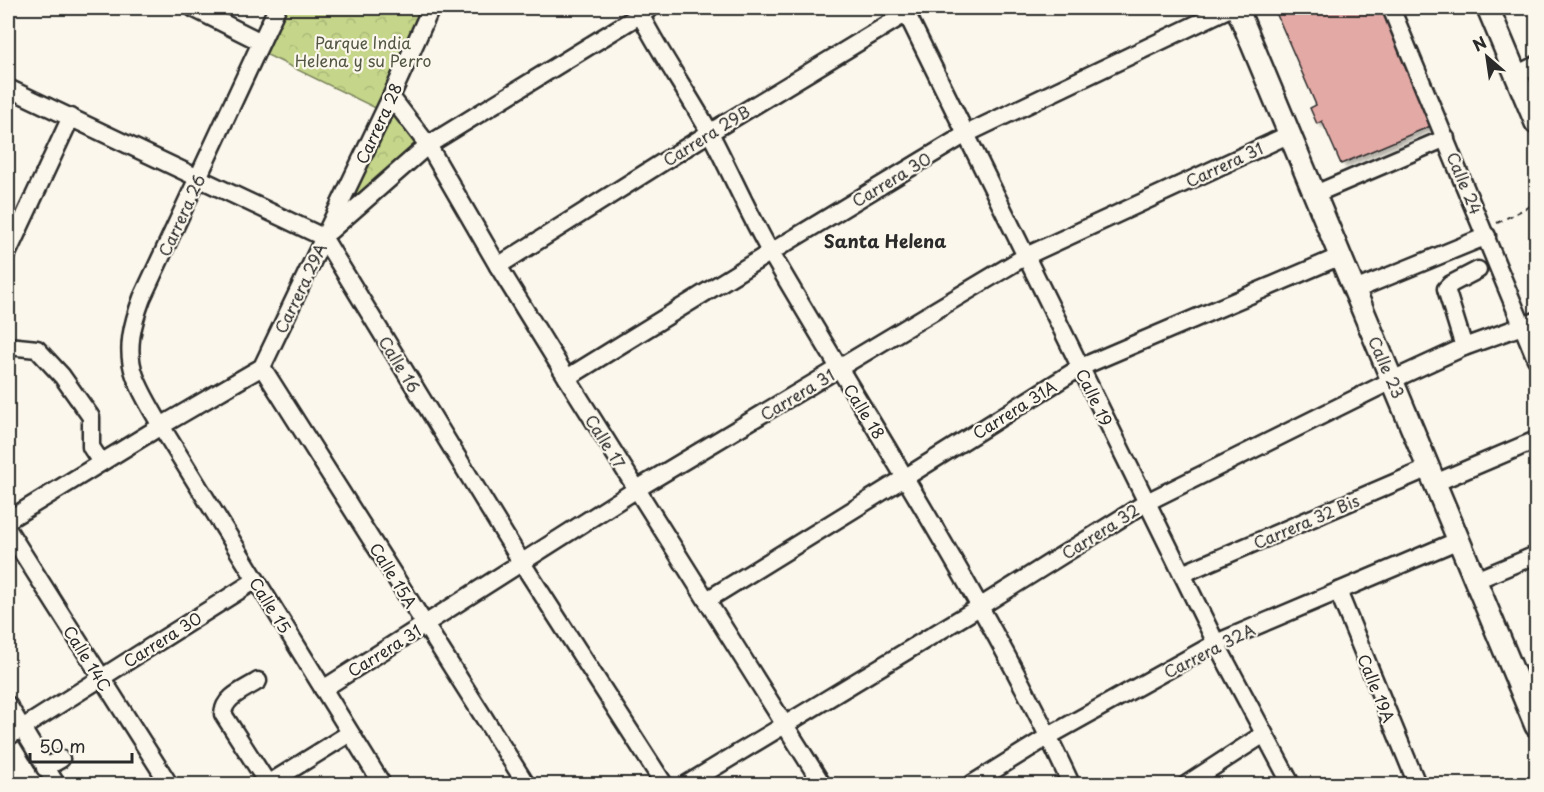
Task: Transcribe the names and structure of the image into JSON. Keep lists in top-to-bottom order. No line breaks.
{"streets":{"main road":["Calle 23"],"street":["Carrera 28","Carrera 29B","Carrera 31","Carrera 30","Calle 24","Carrera 26","Carrera 29A","Calle 16","Calle 19","Carrera 31A","Calle 18","Calle 17","Carrera 32 Bis","Carrera 32","Calle 15A","Calle 15","Carrera 32A","Calle 14C","Calle 19A"]},"crossings":[["Carrera 28","Carrera 29A"],["Carrera 28","Calle 16"],["Carrera 28","Calle 17"],["Carrera 29B","Calle 19"],["Carrera 29B","Calle 18"],["Carrera 29B","Calle 17"],["Carrera 31","Calle 16"],["Carrera 31","Calle 23"],["Carrera 31","Calle 19"],["Carrera 31","Calle 18"],["Carrera 31","Calle 17"],["Carrera 31","Calle 15A"],["Carrera 31","Calle 15"],["Carrera 30","Calle 19"],["Carrera 30","Calle 18"],["Carrera 30","Calle 17"],["Carrera 30","Calle 15"],["Carrera 30","Calle 14C"],["Calle 24","Carrera 32"],["Carrera 26","Calle 15"],["Carrera 29A","Calle 16"],["Carrera 29A","Calle 18"],["Carrera 29A","Calle 17"],["Carrera 29A","Calle 15A"],["Calle 23","Carrera 31A"],["Calle 23","Carrera 32 Bis"],["Calle 23","Carrera 32"],["Calle 23","Carrera 32A"],["Calle 19","Carrera 31A"],["Calle 19","Carrera 32 Bis"],["Calle 19","Carrera 32"],["Calle 19","Carrera 32A"],["Carrera 31A","Calle 18"],["Carrera 31A","Calle 17"],["Calle 18","Carrera 32"],["Calle 18","Carrera 32A"],["Calle 17","Carrera 32"],["Carrera 32A","Calle 19A"]],"districts":["Santa Helena"],"parks":["Parque India Helena y su Perro"],"scale_bar":"50 m","north":"top left"}
